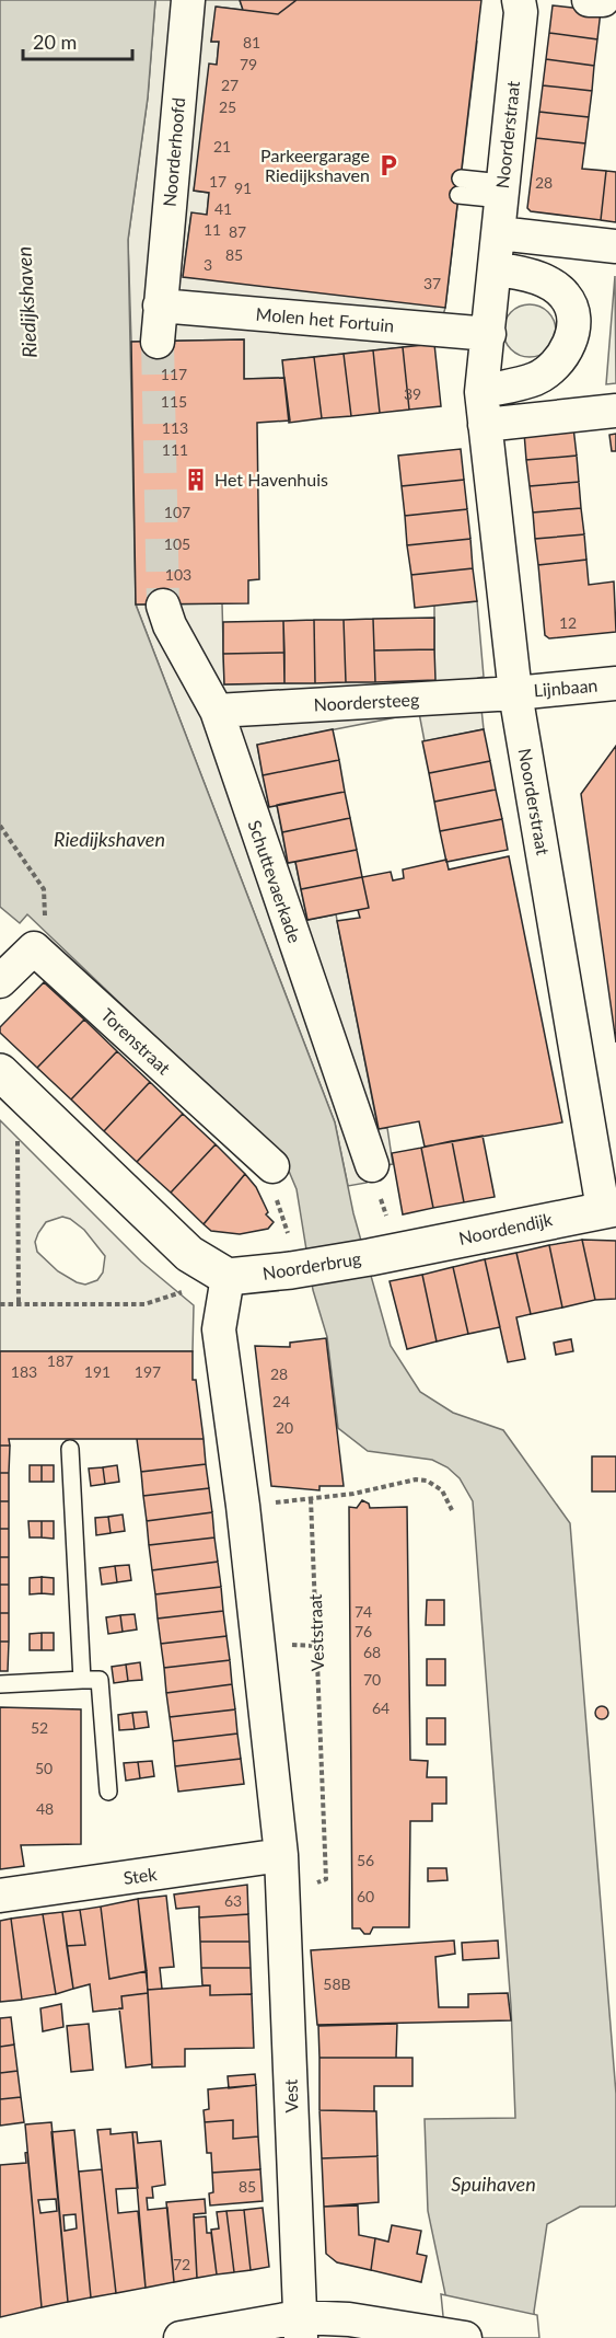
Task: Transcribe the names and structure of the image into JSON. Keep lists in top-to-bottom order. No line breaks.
{"streets":{"street":["Noorderstraat","Noorderhoofd","Molen het Fortuin","Lijnbaan","Noordersteeg","Schuttevaerkade","Torenstraat","Noordendijk","Noorderbrug","Stek","Vest"],"path":["Veststraat"]},"crossings":[["Noorderstraat","Molen het Fortuin"],["Noorderstraat","Lijnbaan"],["Noorderstraat","Noordersteeg"],["Noorderstraat","Noordendijk"],["Noorderhoofd","Molen het Fortuin"],["Lijnbaan","Noordersteeg"],["Noordersteeg","Schuttevaerkade"],["Noordendijk","Noorderbrug"],["Veststraat","Vest"],["Stek","Vest"]],"water":["Riedijkshaven","Spuihaven"],"places":{"parking":["Parkeergarage Riedijkshaven"],"building":["Het Havenhuis"]},"house_numbers":["81","79","27","25","21","17","28","91","41","11","87","85","3","37","117","39","115","113","111","107","105","103","12","187","183","191","197","28","24","20","74","76","68","70","64","52","50","48","56","60","63","58B","85","72"],"scale_bar":"20 m"}
